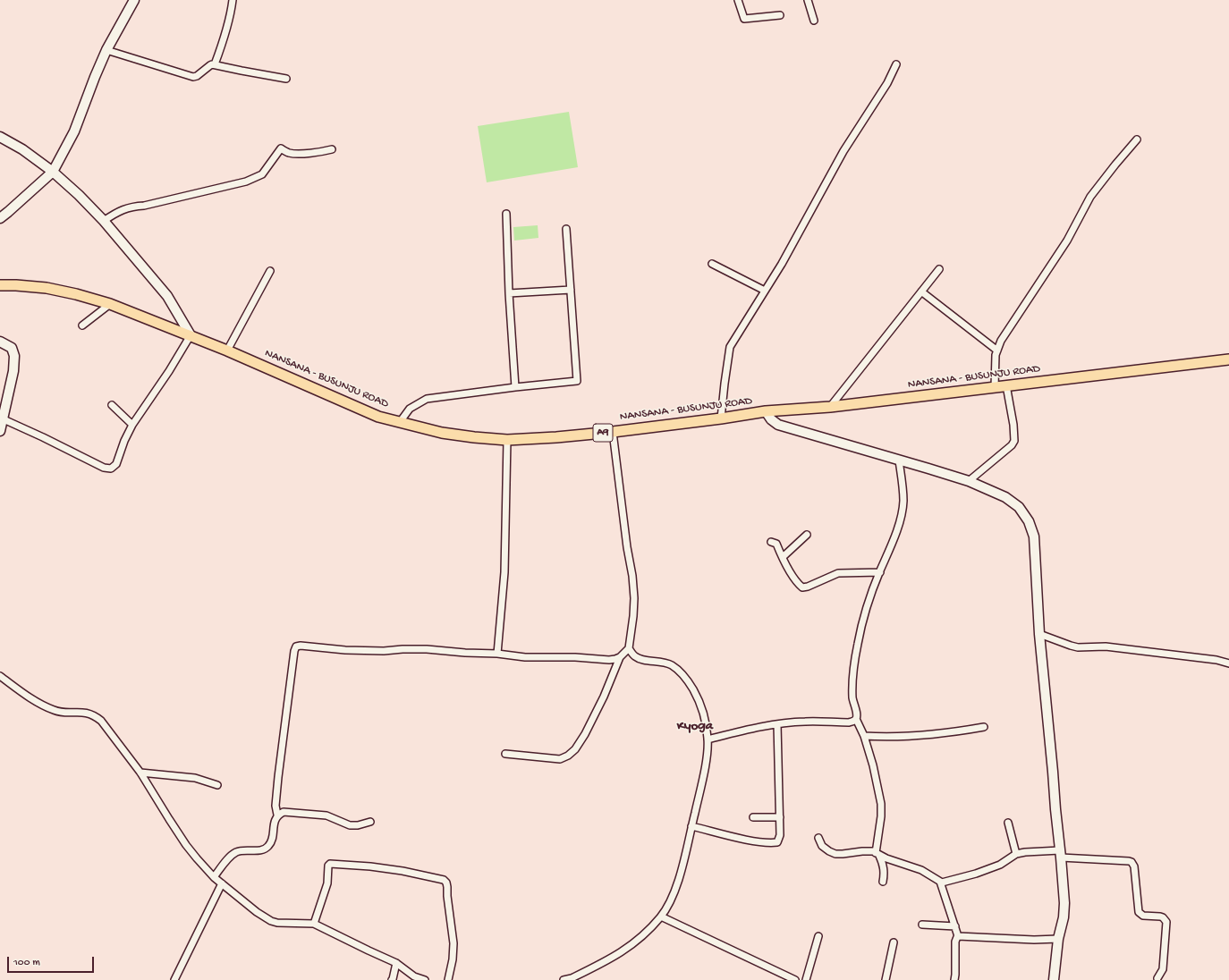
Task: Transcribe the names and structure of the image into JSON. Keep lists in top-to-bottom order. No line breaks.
{"streets":{"main road":["NANSANA - BUSUNJU ROAD","A9"]},"districts":["Kyoga"],"scale_bar":"100 m"}
